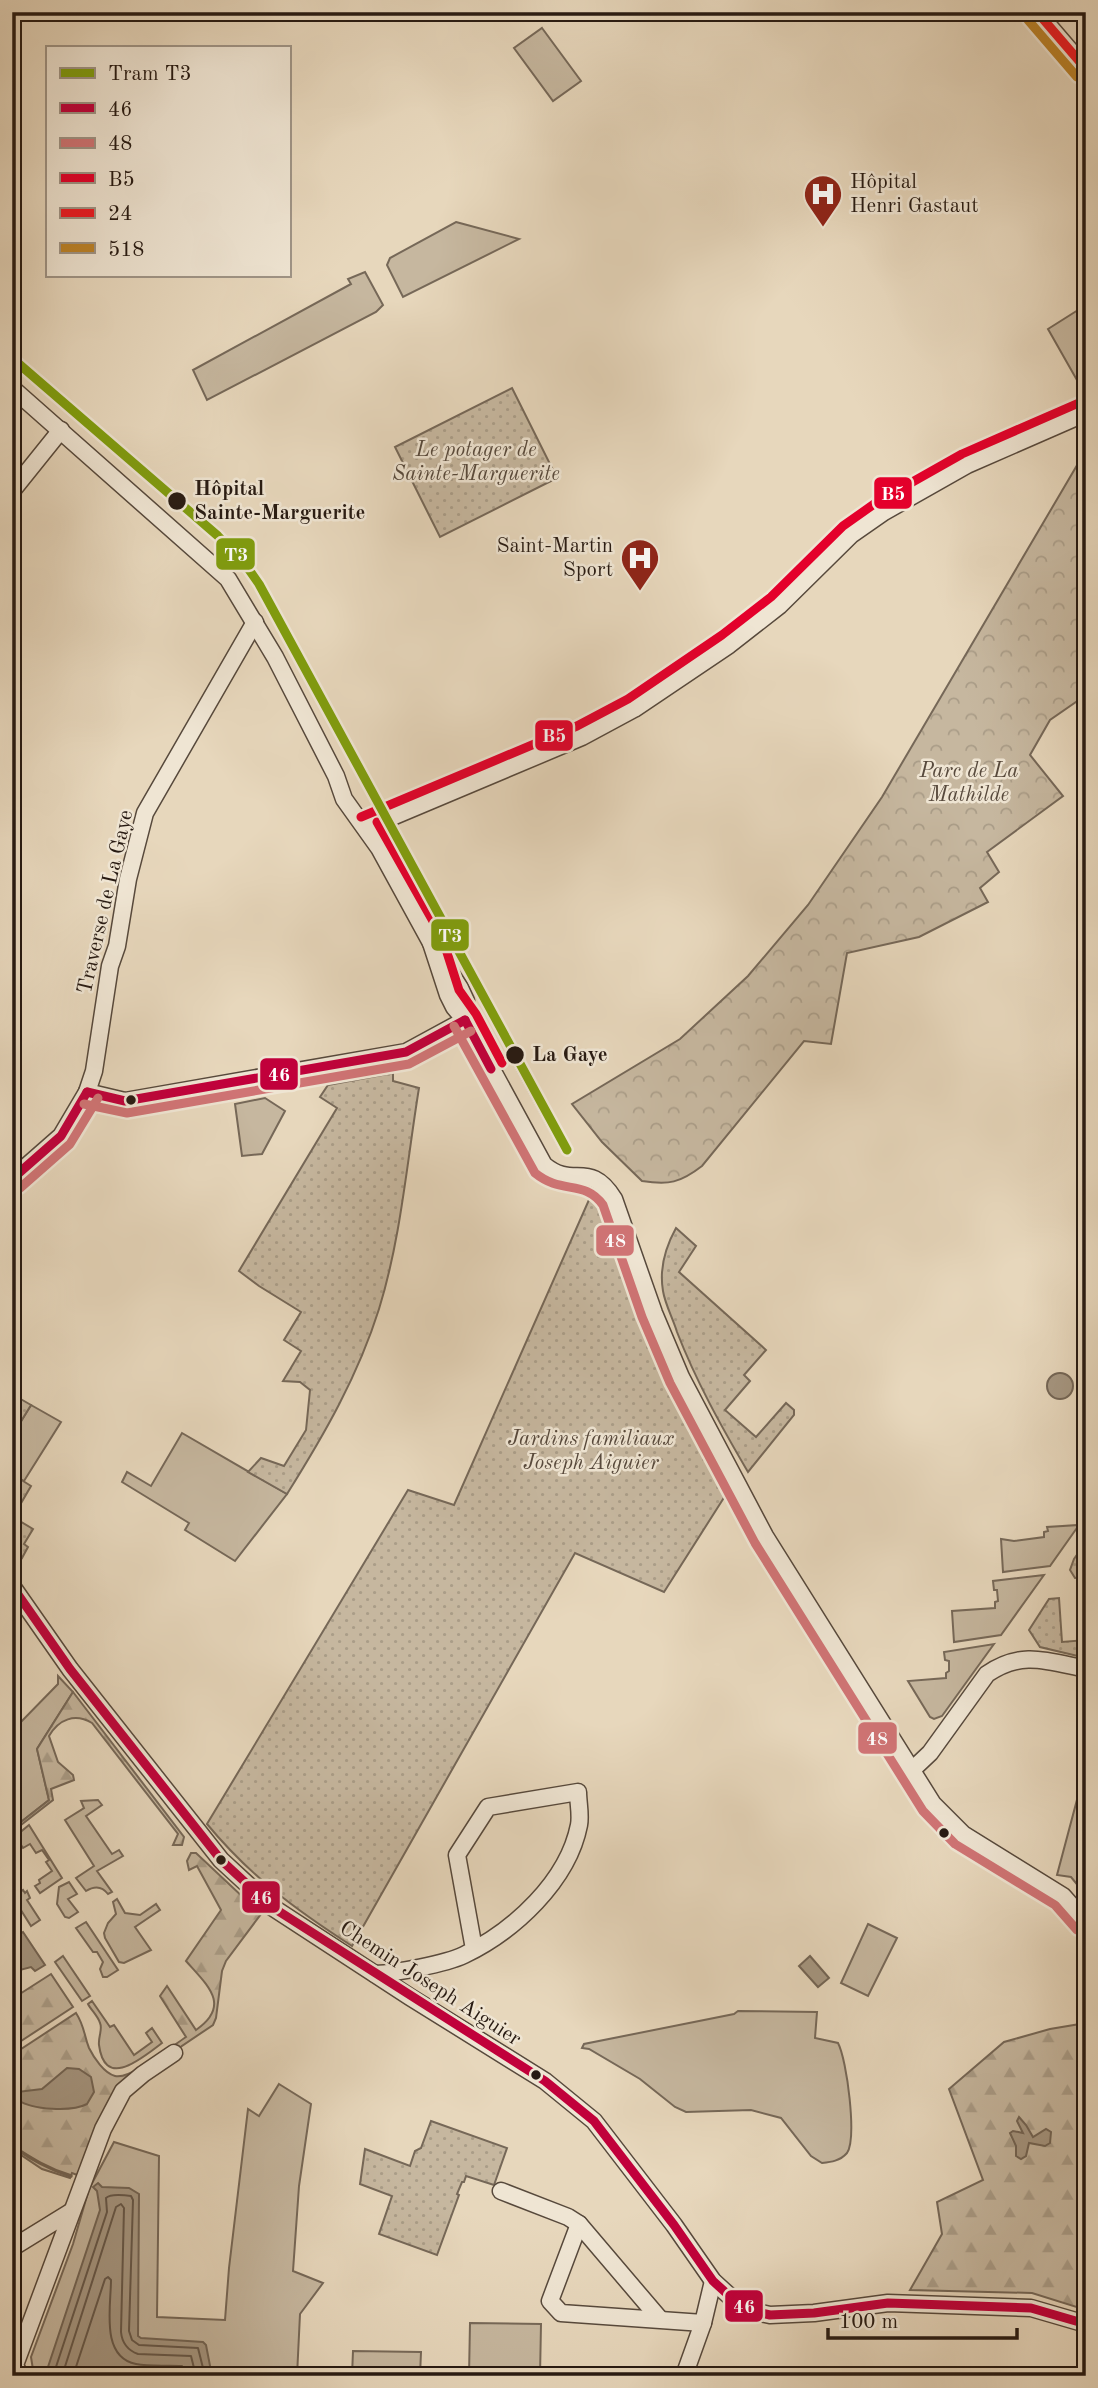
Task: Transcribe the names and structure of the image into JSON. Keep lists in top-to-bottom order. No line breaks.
{"streets":{"street":["Traverse de La Gaye","Chemin Joseph Aiguier"]},"parks":["Le potager de Sainte-Marguerite","Parc de La Mathilde","Jardins familiaux Joseph Aiguier"],"places":{"hospital":["Hôpital Henri Gastaut","Saint-Martin Sport"],"other":["Hôpital Sainte-Marguerite","La Gaye"]},"lines":["transit line 24","transit line 518","tram line T3","transit line B5","transit line 46","transit line 48"],"legend":["Tram T3","46","48","B5","24","518"],"scale_bar":"100 m"}
